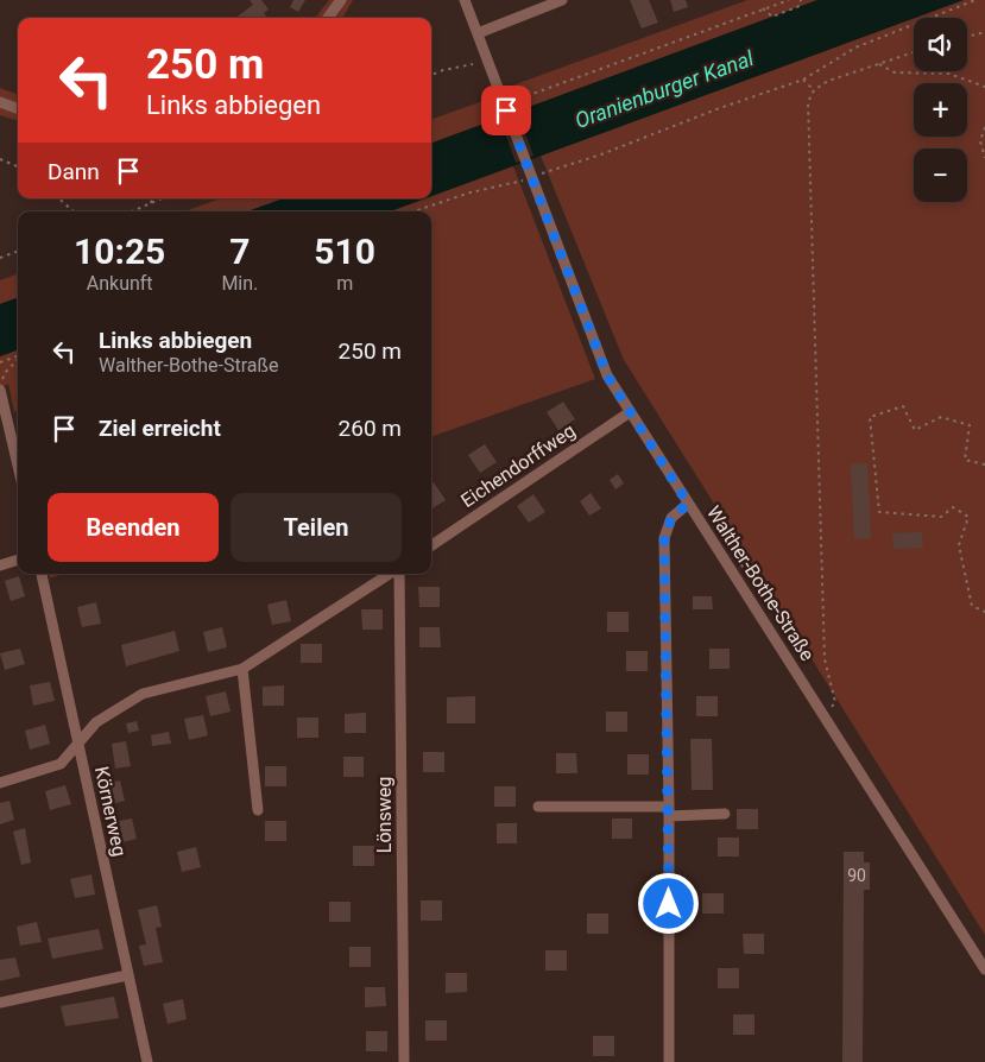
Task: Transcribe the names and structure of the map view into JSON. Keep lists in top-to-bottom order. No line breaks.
{"streets":{"street":["Eichendorffweg","Walther-Bothe-Straße","Körnerweg","Lönsweg"]},"crossings":[["Eichendorffweg","Walther-Bothe-Straße"]],"water":["Oranienburger Kanal"],"house_numbers":["90"],"page":{"map_buttons":["+","−"],"turn":["250 m","Links abbiegen"],"then":"Dann","eta":["10:25","Ankunft","7","Min.","510","m"],"list":[{"name":"Links abbiegen","note":"Walther-Bothe-Straße","value":"250 m"},{"name":"Ziel erreicht","value":"260 m"}],"buttons":["Beenden","Teilen"]}}
